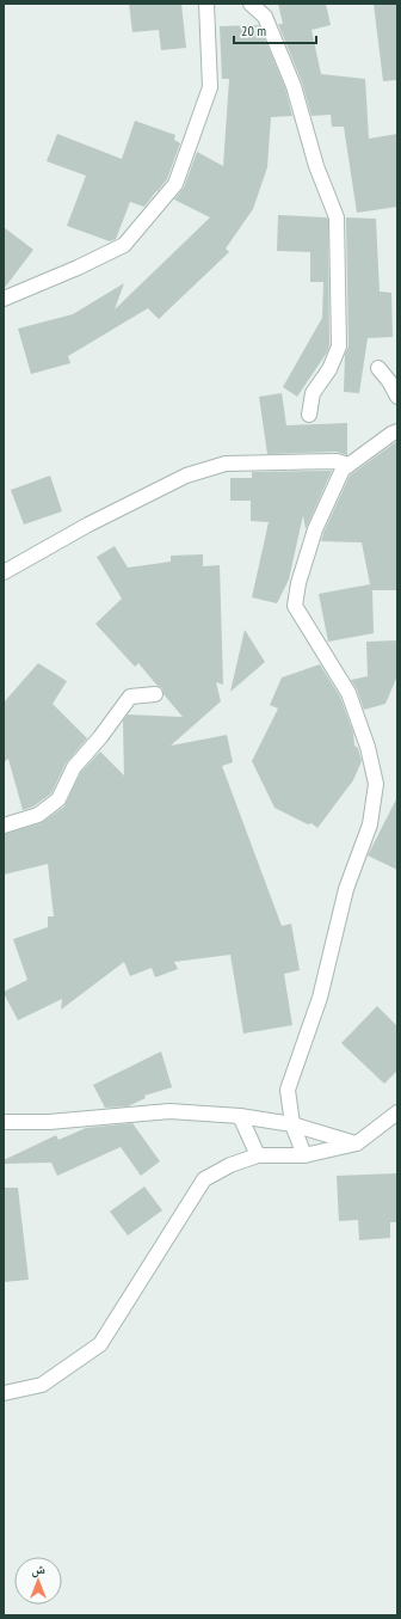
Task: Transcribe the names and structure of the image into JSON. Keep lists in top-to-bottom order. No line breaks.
{"scale_bar":"20 m","north":"top"}
